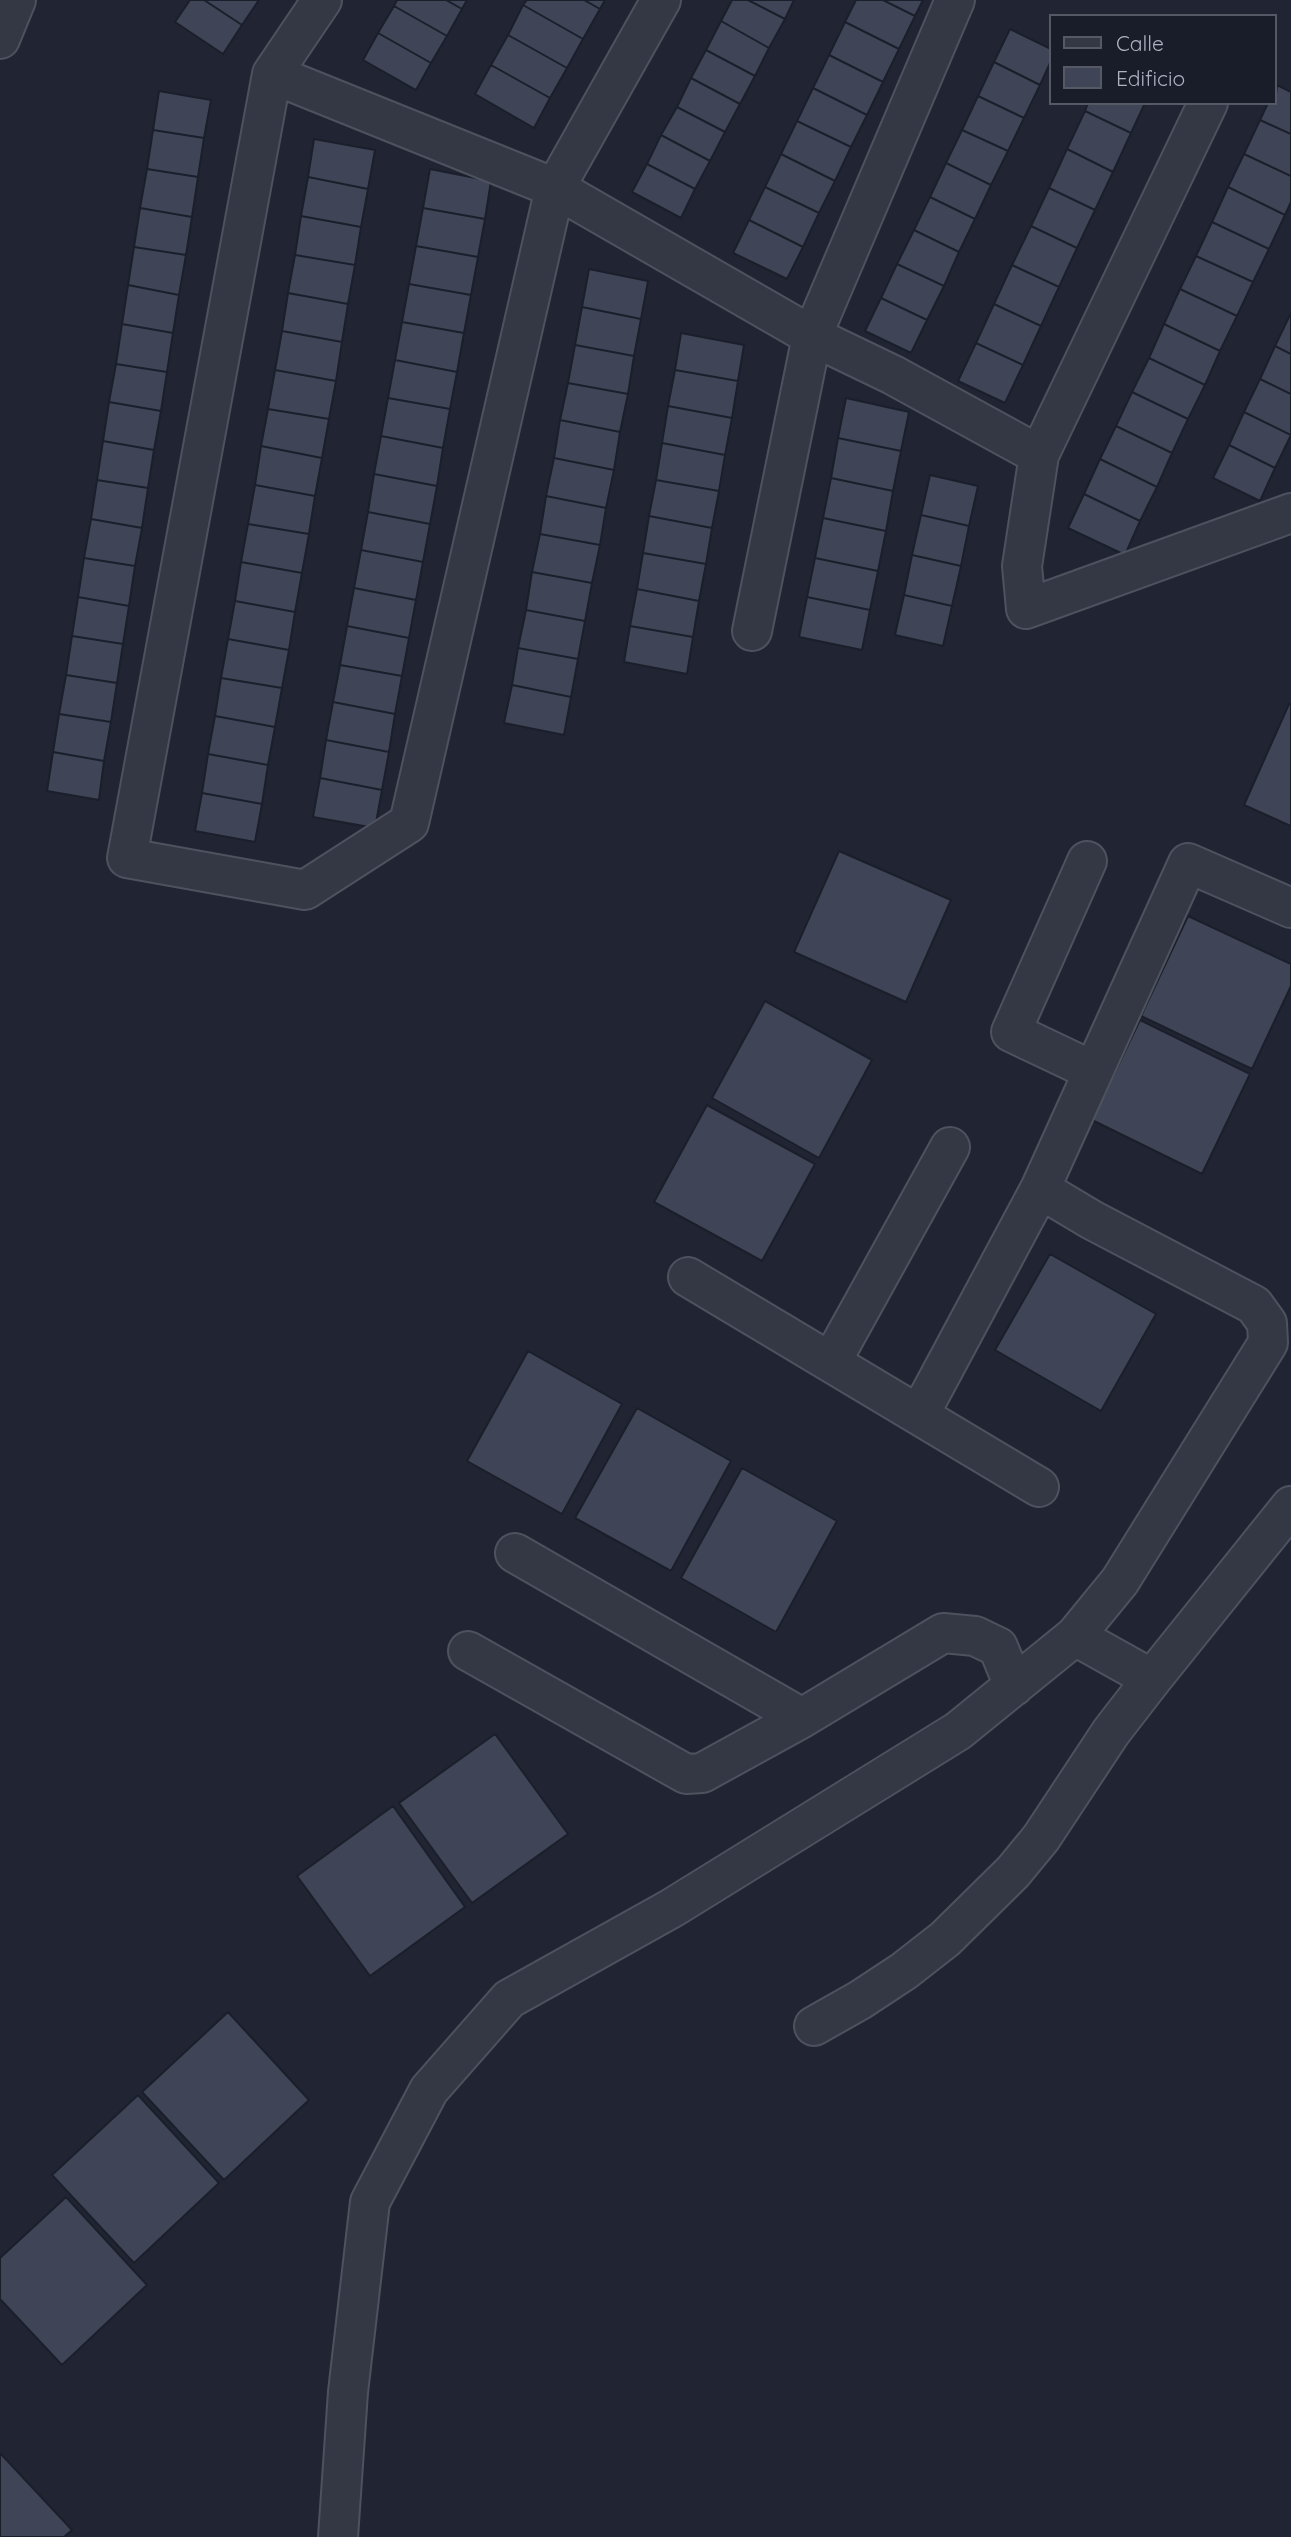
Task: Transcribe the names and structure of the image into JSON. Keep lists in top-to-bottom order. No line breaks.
{"legend":["Calle","Edificio"]}
